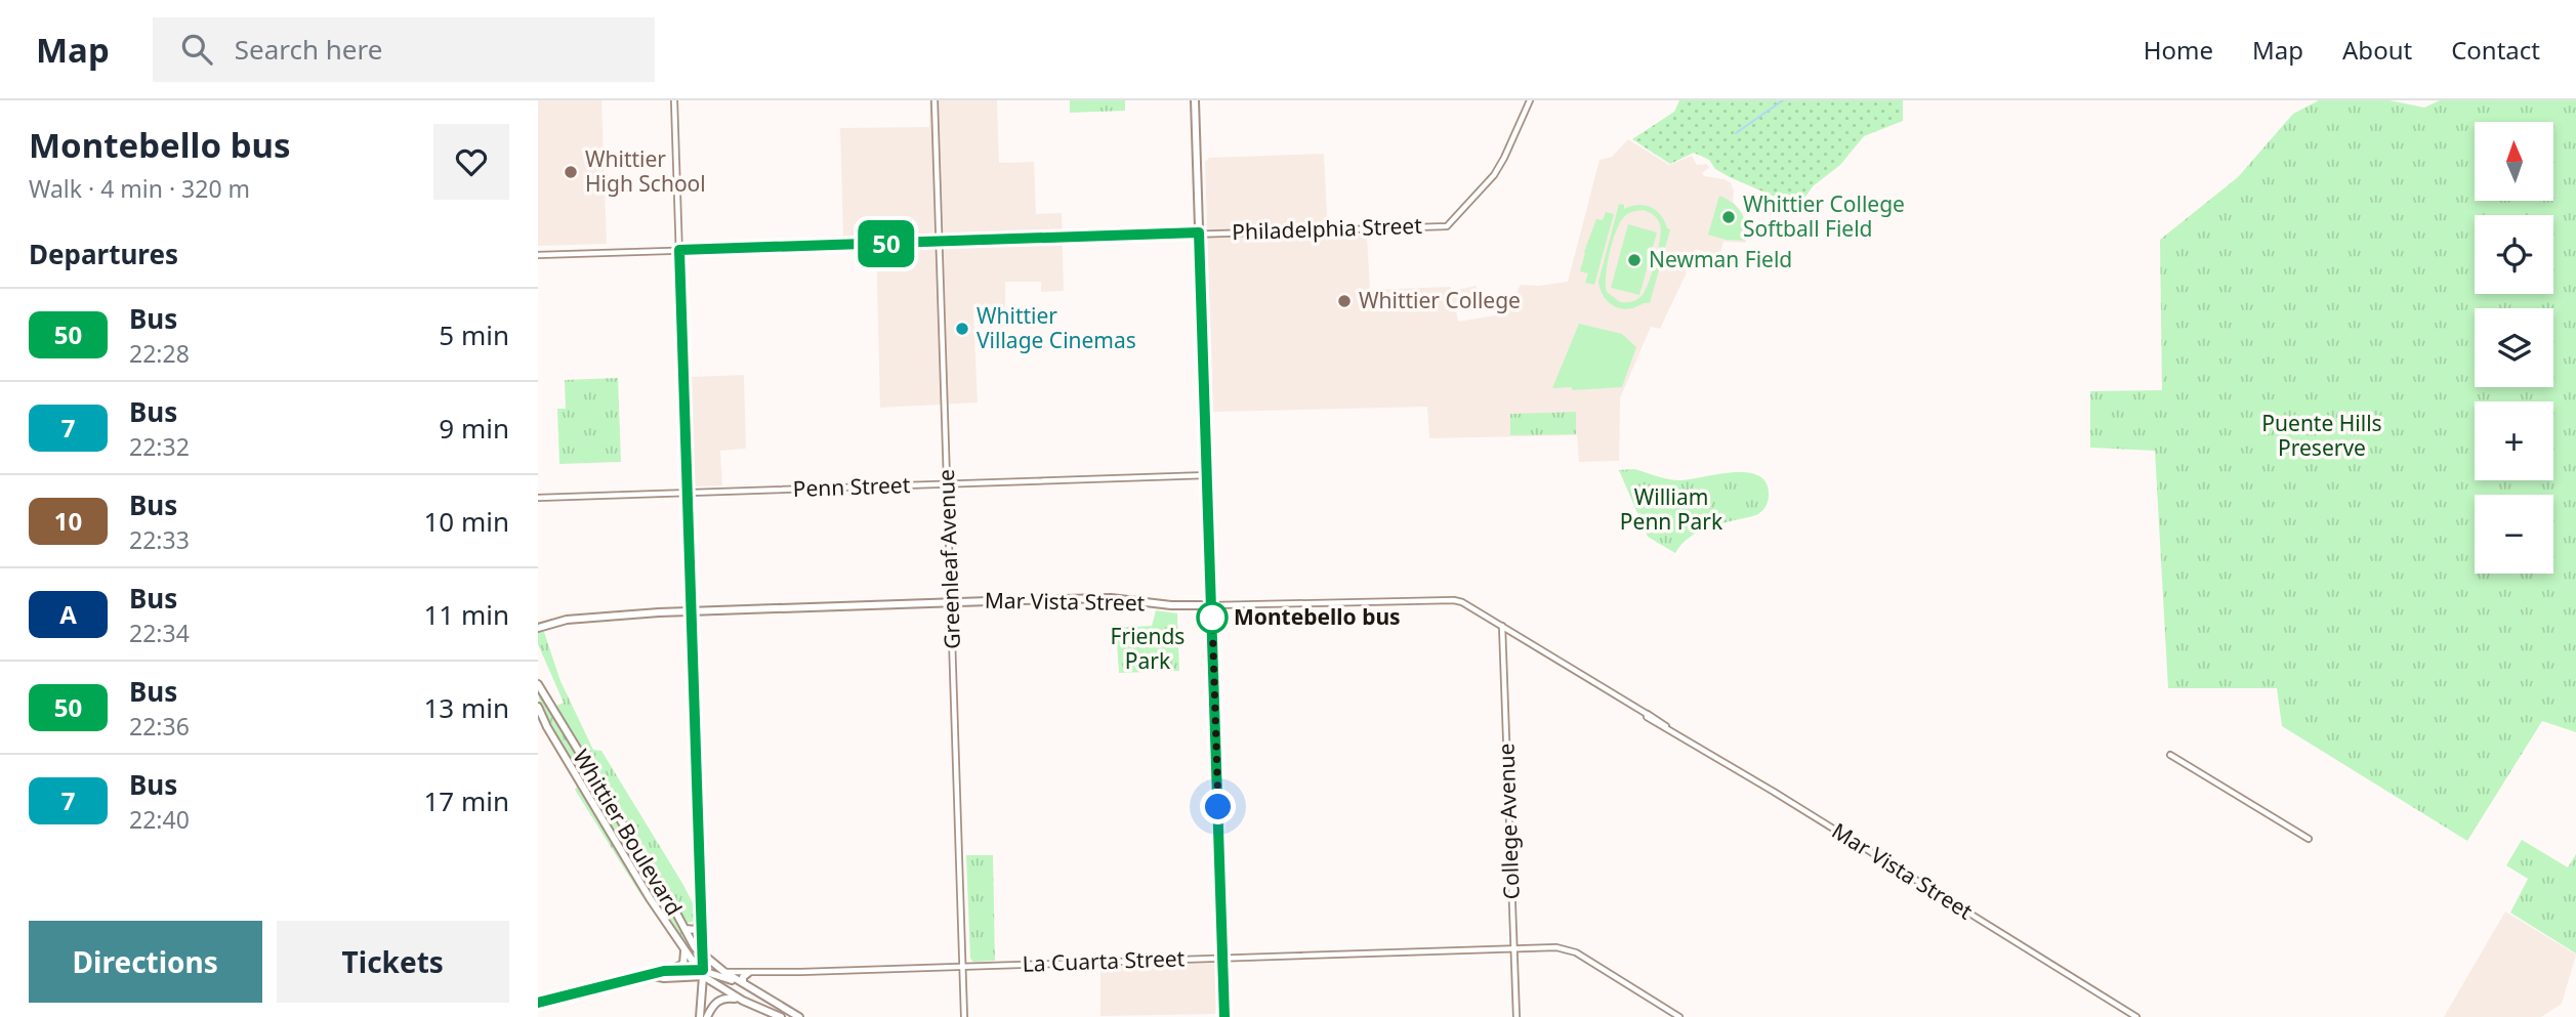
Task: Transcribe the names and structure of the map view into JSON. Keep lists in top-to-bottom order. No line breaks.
{"streets":{"main road":["Mar Vista Street","Whittier Boulevard"],"street":["Philadelphia Street","Penn Street","Greenleaf Avenue","College Avenue","La Cuarta Street"]},"crossings":[["Philadelphia Street","Greenleaf Avenue"],["Penn Street","Greenleaf Avenue"],["Greenleaf Avenue","Mar Vista Street"],["Greenleaf Avenue","La Cuarta Street"],["Mar Vista Street","College Avenue"],["College Avenue","La Cuarta Street"],["Whittier Boulevard","La Cuarta Street"]],"parks":["Puente Hills Preserve","William Penn Park","Friends Park"],"places":["Whittier High School","Whittier College Softball Field","Newman Field","Whittier College","Whittier Village Cinemas","Montebello bus"],"lines":["bus line 50"],"north":"top","page":{"header":"Map","search":"Search here","nav":["Home","Map","About","Contact"],"heading":[["Montebello bus","Walk · 4 min · 320 m"],"Departures"],"on_map":"50","map_buttons":["+","−"],"list":[{"mark":"50","name":"Bus","note":"22:28","value":"5 min"},{"mark":"7","name":"Bus","note":"22:32","value":"9 min"},{"mark":"10","name":"Bus","note":"22:33","value":"10 min"},{"mark":"A","name":"Bus","note":"22:34","value":"11 min"},{"mark":"50","name":"Bus","note":"22:36","value":"13 min"},{"mark":"7","name":"Bus","note":"22:40","value":"17 min"}],"buttons":["Directions","Tickets"]}}
